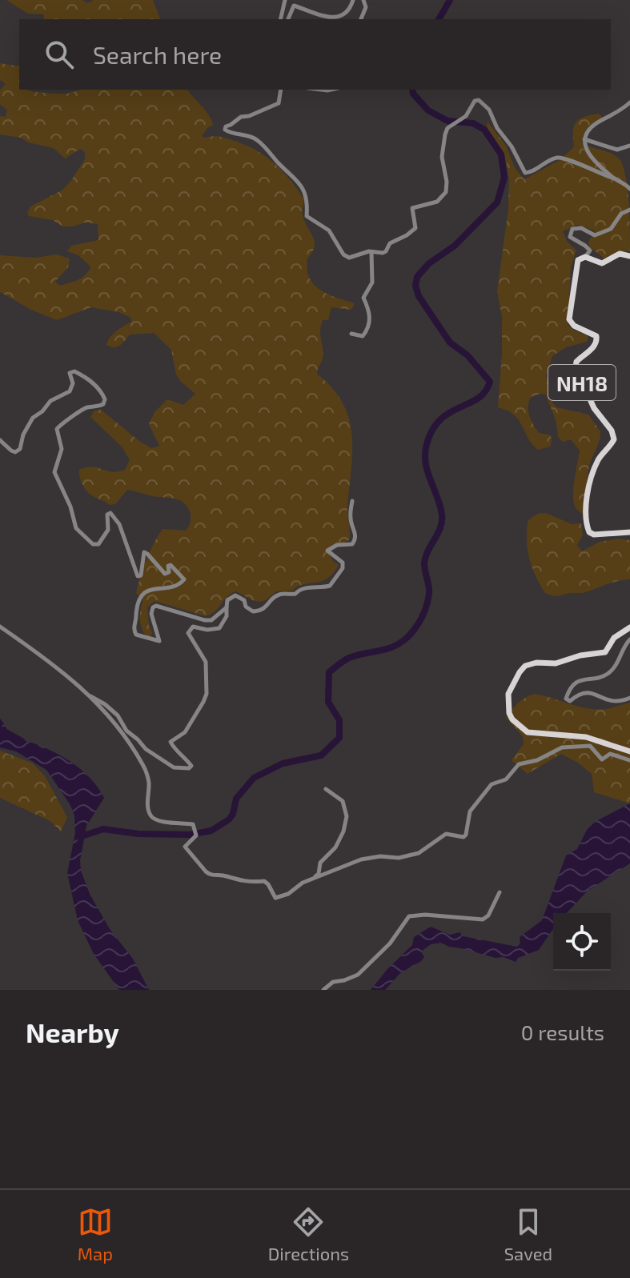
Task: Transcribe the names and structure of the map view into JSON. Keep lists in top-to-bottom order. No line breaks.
{"streets":{"main road":["NH18"]},"page":{"search":"Search here","heading":["Nearby","0 results"],"nav":["Map","Directions","Saved"]}}
